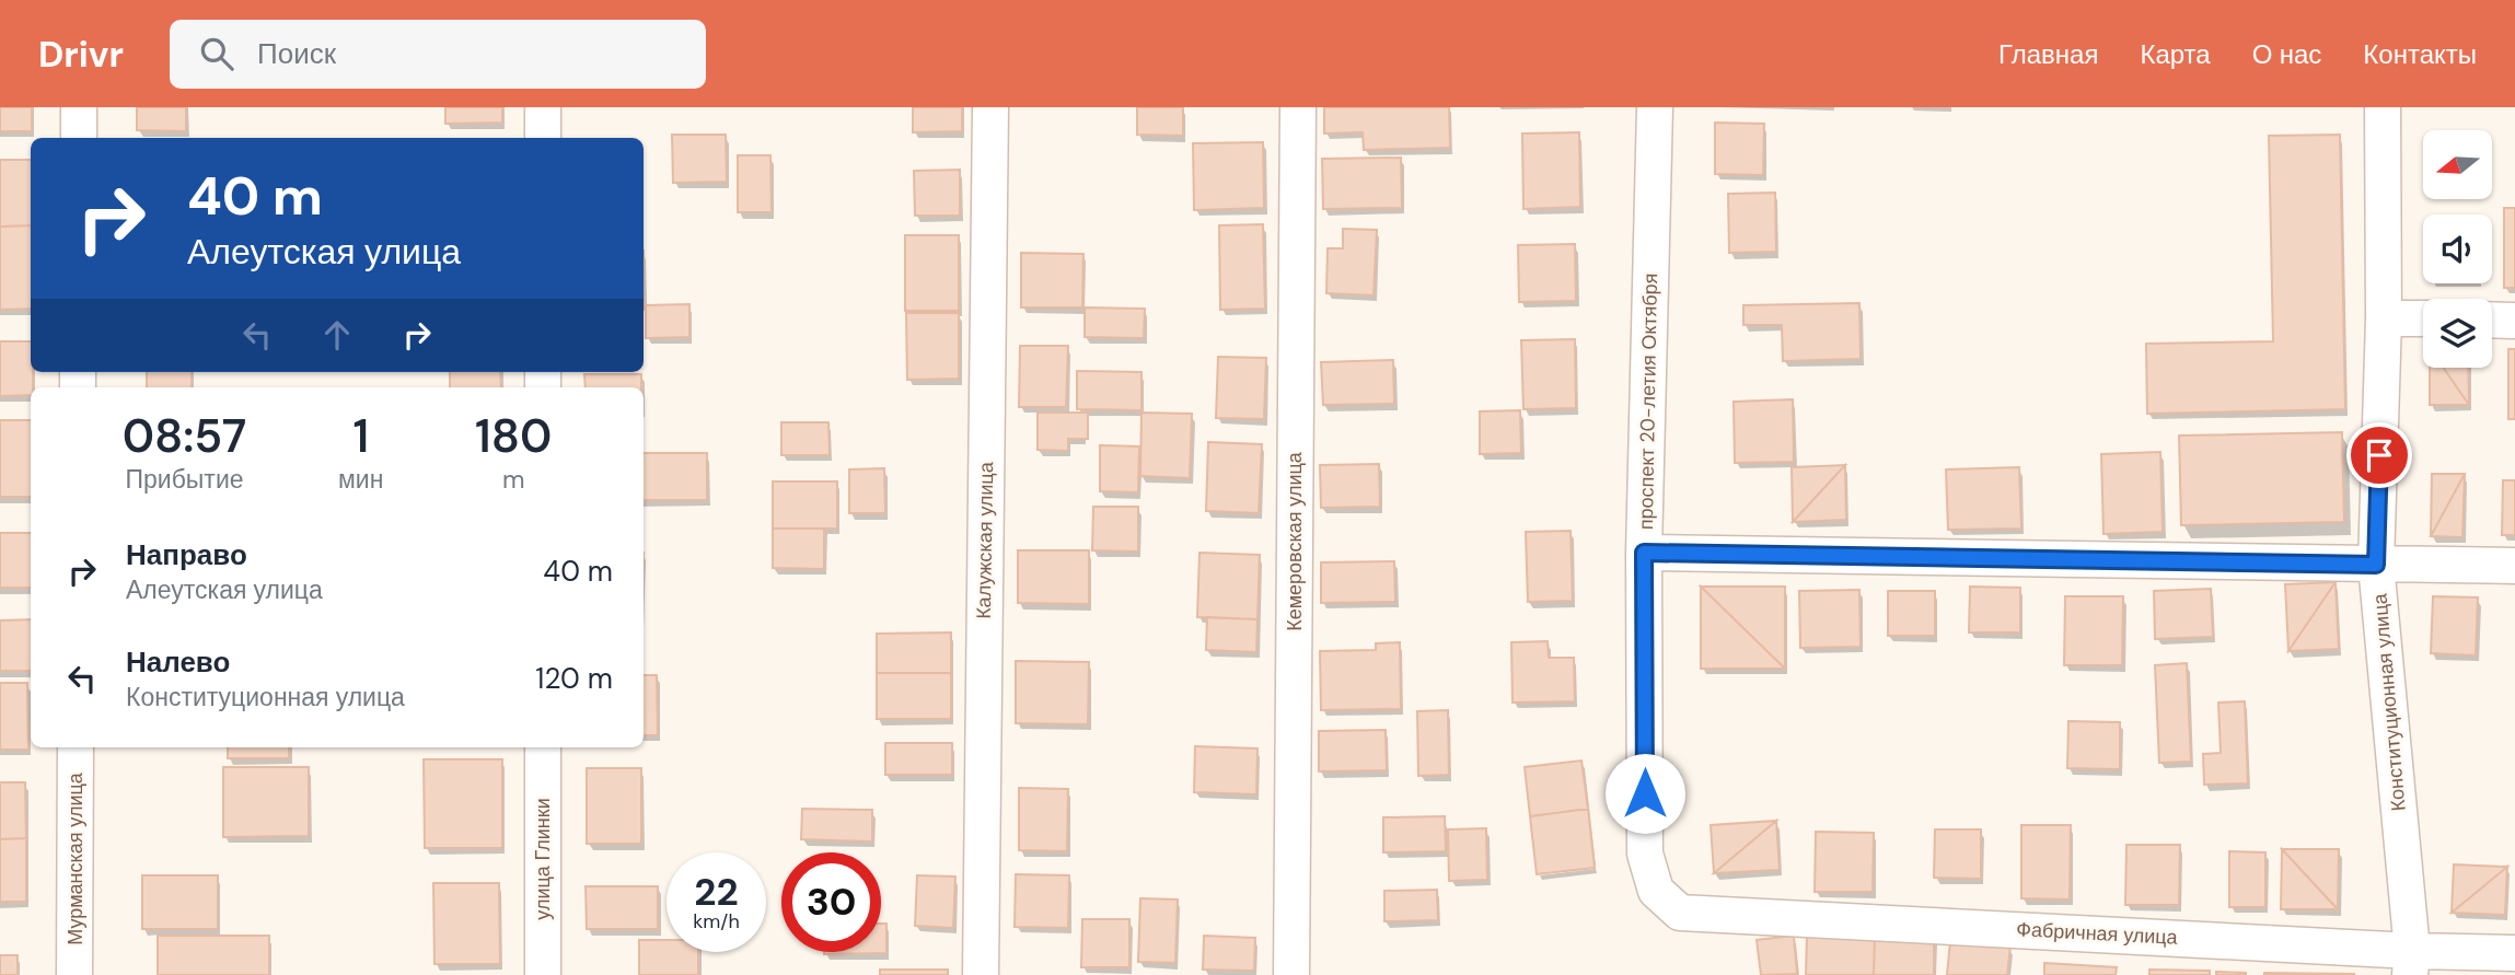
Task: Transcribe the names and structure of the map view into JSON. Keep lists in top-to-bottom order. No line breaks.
{"streets":{"street":["проспект 20-летия Октября","Калужская улица","Кемеровская улица","Конституционная улица","Мурманская улица","улица Глинки","Фабричная улица"]},"crossings":[["проспект 20-летия Октября","Фабричная улица"],["Конституционная улица","Фабричная улица"]],"north":"left","page":{"header":"Drivr","search":"Поиск","nav":["Главная","Карта","О нас","Контакты"],"turn":["40 m","Алеутская улица"],"eta":["08:57","Прибытие","1","мин","180","m"],"list":[{"name":"Направо","note":"Алеутская улица","value":"40 m"},{"name":"Налево","note":"Конституционная улица","value":"120 m"}],"speed":"22 km/h","limit":"30"}}
